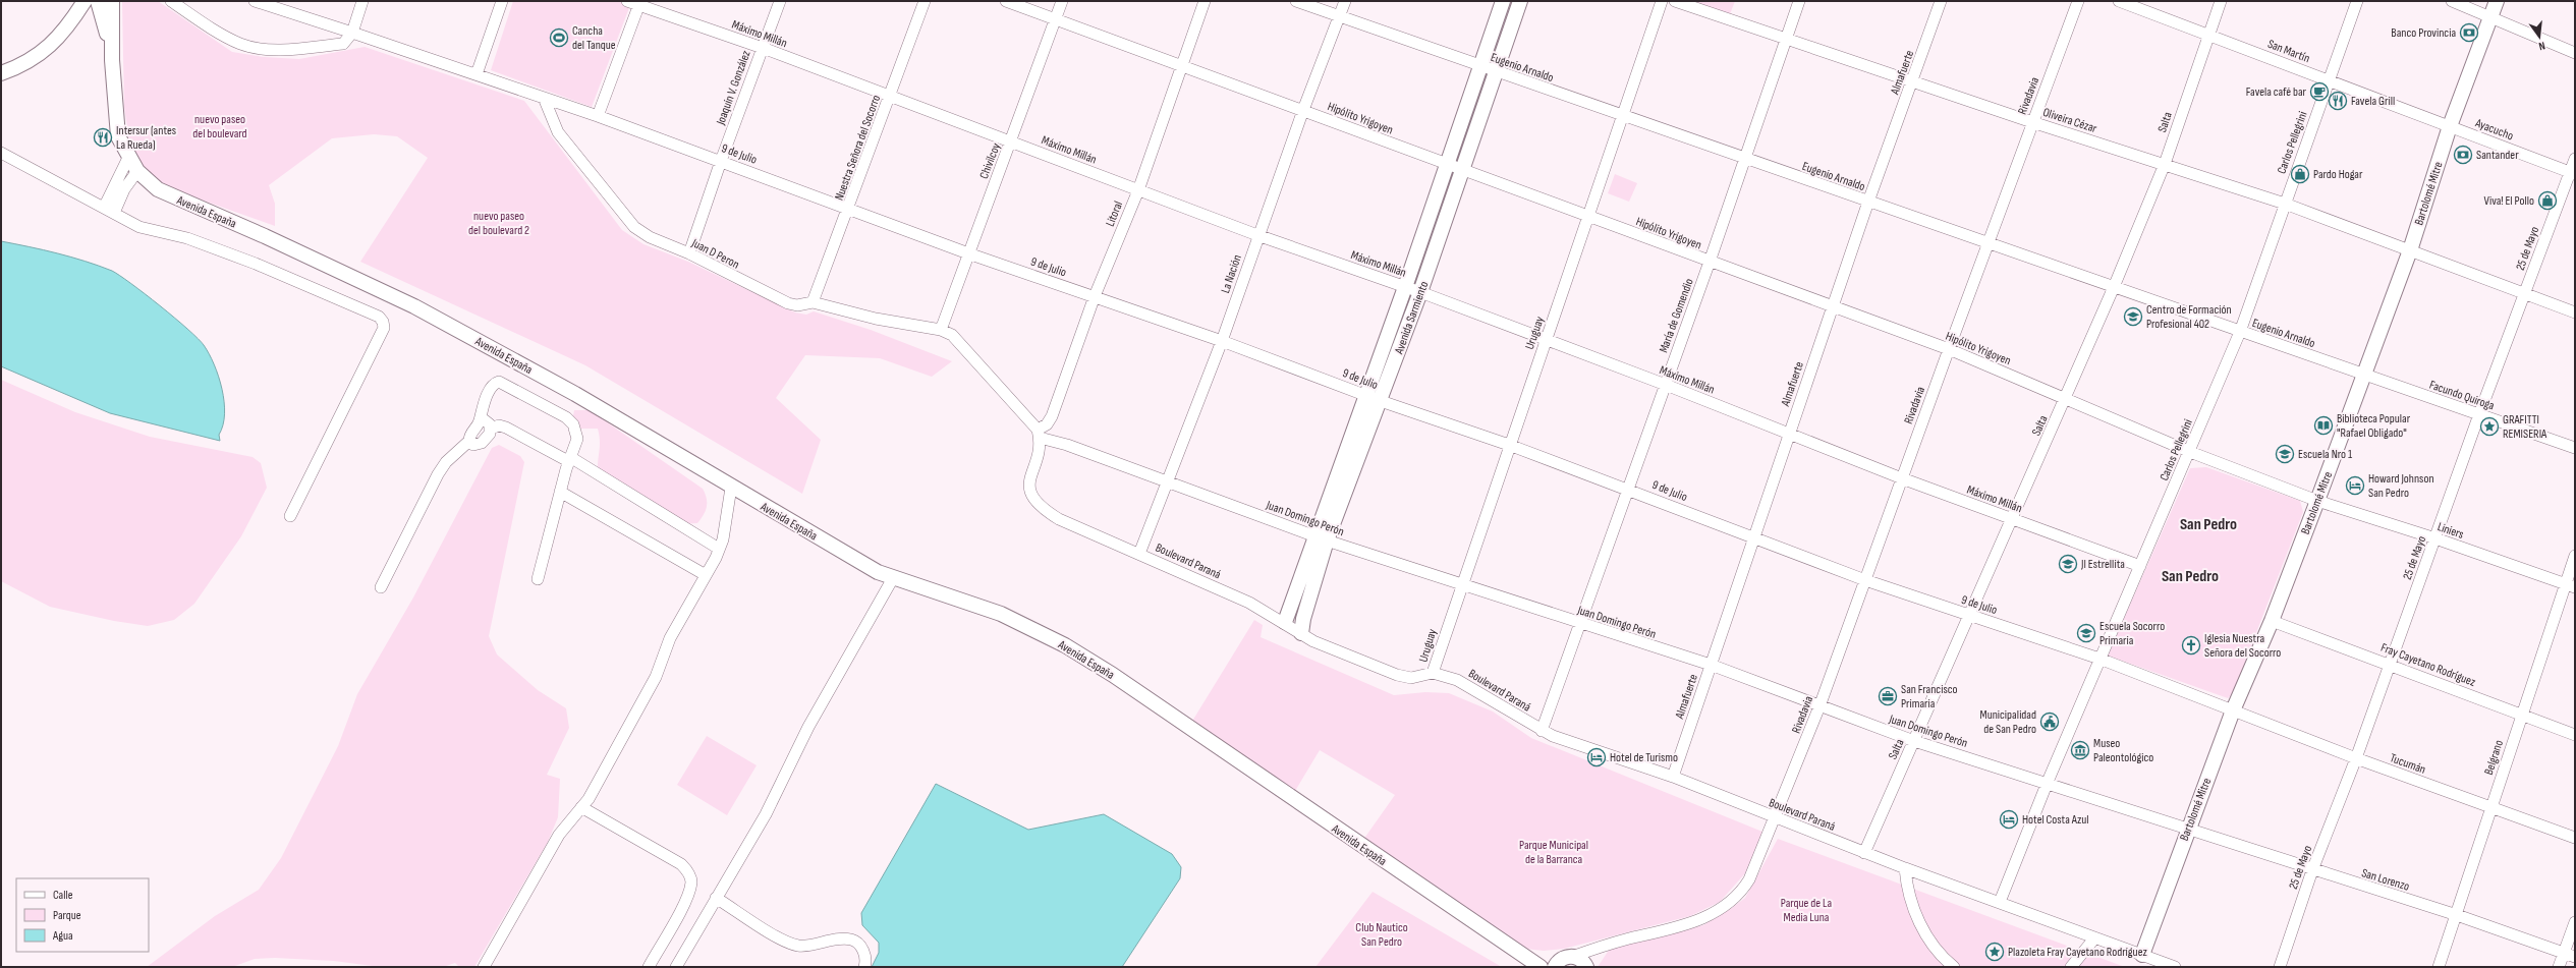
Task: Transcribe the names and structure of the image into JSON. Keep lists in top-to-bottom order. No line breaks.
{"streets":{"main road":["Bartolomé Mitre","Avenida España","Avenida Sarmiento"],"street":["Máximo Millán","San Martín","Eugenio Arnaldo","Almafuerte","Joaquín V. González","Rivadavia","Hipólito Yrigoyen","Oliveira Cézar","Salta","Ayacucho","Carlos Pellegrini","Nuestra Señora del Socorro","9 de Julio","Chivilcoy","Litoral","25 de Mayo","Juan D Peron","La Nación","María de Gomendio","Uruguay","Facundo Quiroga","Juan Domingo Perón","Liniers","Boulevard Paraná","Fray Cayetano Rodríguez","Belgrano","Tucumán","San Lorenzo"]},"crossings":[["Máximo Millán","Almafuerte"],["Máximo Millán","Joaquín V. González"],["Máximo Millán","Rivadavia"],["Máximo Millán","Salta"],["Máximo Millán","Carlos Pellegrini"],["Máximo Millán","Nuestra Señora del Socorro"],["Máximo Millán","Chivilcoy"],["Máximo Millán","Litoral"],["Máximo Millán","La Nación"],["Máximo Millán","María de Gomendio"],["Máximo Millán","Avenida Sarmiento"],["Máximo Millán","Uruguay"],["San Martín","Salta"],["San Martín","Ayacucho"],["San Martín","Carlos Pellegrini"],["San Martín","Bartolomé Mitre"],["Eugenio Arnaldo","Almafuerte"],["Eugenio Arnaldo","Rivadavia"],["Eugenio Arnaldo","Salta"],["Eugenio Arnaldo","Carlos Pellegrini"],["Eugenio Arnaldo","Bartolomé Mitre"],["Eugenio Arnaldo","La Nación"],["Eugenio Arnaldo","María de Gomendio"],["Eugenio Arnaldo","Avenida Sarmiento"],["Eugenio Arnaldo","Uruguay"],["Eugenio Arnaldo","Facundo Quiroga"],["Almafuerte","Hipólito Yrigoyen"],["Almafuerte","Oliveira Cézar"],["Almafuerte","9 de Julio"],["Almafuerte","Juan Domingo Perón"],["Almafuerte","Boulevard Paraná"],["Joaquín V. González","9 de Julio"],["Joaquín V. González","Juan D Peron"],["Rivadavia","Hipólito Yrigoyen"],["Rivadavia","Oliveira Cézar"],["Rivadavia","9 de Julio"],["Rivadavia","Juan Domingo Perón"],["Rivadavia","Boulevard Paraná"],["Hipólito Yrigoyen","Salta"],["Hipólito Yrigoyen","Carlos Pellegrini"],["Hipólito Yrigoyen","Chivilcoy"],["Hipólito Yrigoyen","Bartolomé Mitre"],["Hipólito Yrigoyen","Litoral"],["Hipólito Yrigoyen","La Nación"],["Hipólito Yrigoyen","María de Gomendio"],["Hipólito Yrigoyen","Avenida Sarmiento"],["Hipólito Yrigoyen","Uruguay"],["Hipólito Yrigoyen","Liniers"],["Oliveira Cézar","Salta"],["Oliveira Cézar","Carlos Pellegrini"],["Oliveira Cézar","Bartolomé Mitre"],["Oliveira Cézar","25 de Mayo"],["Oliveira Cézar","María de Gomendio"],["Salta","9 de Julio"],["Salta","Juan Domingo Perón"],["Salta","Boulevard Paraná"],["Ayacucho","Bartolomé Mitre"],["Ayacucho","25 de Mayo"],["Carlos Pellegrini","9 de Julio"],["Carlos Pellegrini","Juan Domingo Perón"],["Carlos Pellegrini","Boulevard Paraná"],["Nuestra Señora del Socorro","9 de Julio"],["Nuestra Señora del Socorro","Juan D Peron"],["9 de Julio","Chivilcoy"],["9 de Julio","Bartolomé Mitre"],["9 de Julio","Litoral"],["9 de Julio","Juan D Peron"],["9 de Julio","La Nación"],["9 de Julio","María de Gomendio"],["9 de Julio","Avenida Sarmiento"],["9 de Julio","Uruguay"],["9 de Julio","Tucumán"],["Chivilcoy","Juan D Peron"],["Bartolomé Mitre","Facundo Quiroga"],["Bartolomé Mitre","Juan Domingo Perón"],["Bartolomé Mitre","Liniers"],["Bartolomé Mitre","Boulevard Paraná"],["Bartolomé Mitre","Fray Cayetano Rodríguez"],["Bartolomé Mitre","Tucumán"],["Bartolomé Mitre","San Lorenzo"],["Litoral","Juan Domingo Perón"],["Litoral","Boulevard Paraná"],["25 de Mayo","Facundo Quiroga"],["25 de Mayo","Liniers"],["25 de Mayo","Fray Cayetano Rodríguez"],["25 de Mayo","Tucumán"],["25 de Mayo","San Lorenzo"],["La Nación","Juan Domingo Perón"],["La Nación","Boulevard Paraná"],["María de Gomendio","Juan Domingo Perón"],["María de Gomendio","Boulevard Paraná"],["Avenida Sarmiento","Juan Domingo Perón"],["Avenida Sarmiento","Boulevard Paraná"],["Uruguay","Juan Domingo Perón"],["Uruguay","Boulevard Paraná"],["Juan Domingo Perón","Boulevard Paraná"],["Juan Domingo Perón","San Lorenzo"],["Liniers","Belgrano"],["Fray Cayetano Rodríguez","Belgrano"],["Belgrano","Tucumán"],["Belgrano","San Lorenzo"]],"districts":["San Pedro","San Pedro"],"parks":["nuevo paseo del boulevard","nuevo paseo del boulevard 2","Parque Municipal de la Barranca","Parque de La Media Luna","Club Nautico San Pedro"],"places":{"bank":["Banco Provincia","Santander"],"sports":["Cancha del Tanque"],"cafe":["Favela café bar"],"restaurant":["Favela Grill","Intersur (antes La Rueda)"],"shop":["Pardo Hogar","Viva! El Pollo"],"school or university":["Centro de Formación Profesional 402","Escuela Nro 1","JI Estrellita","Escuela Socorro Primaria"],"library":["Biblioteca Popular \"Rafael Obligado\""],"place":["GRAFITTI REMISERIA","Plazoleta Fray Cayetano Rodríguez"],"hotel":["Howard Johnson San Pedro","Hotel de Turismo","Hotel Costa Azul"],"church":["Iglesia Nuestra Señora del Socorro"],"office":["San Francisco Primaria"],"public building":["Municipalidad de San Pedro"],"museum":["Museo Paleontológico"]},"legend":["Calle","Parque","Agua"],"north":"bottom"}
